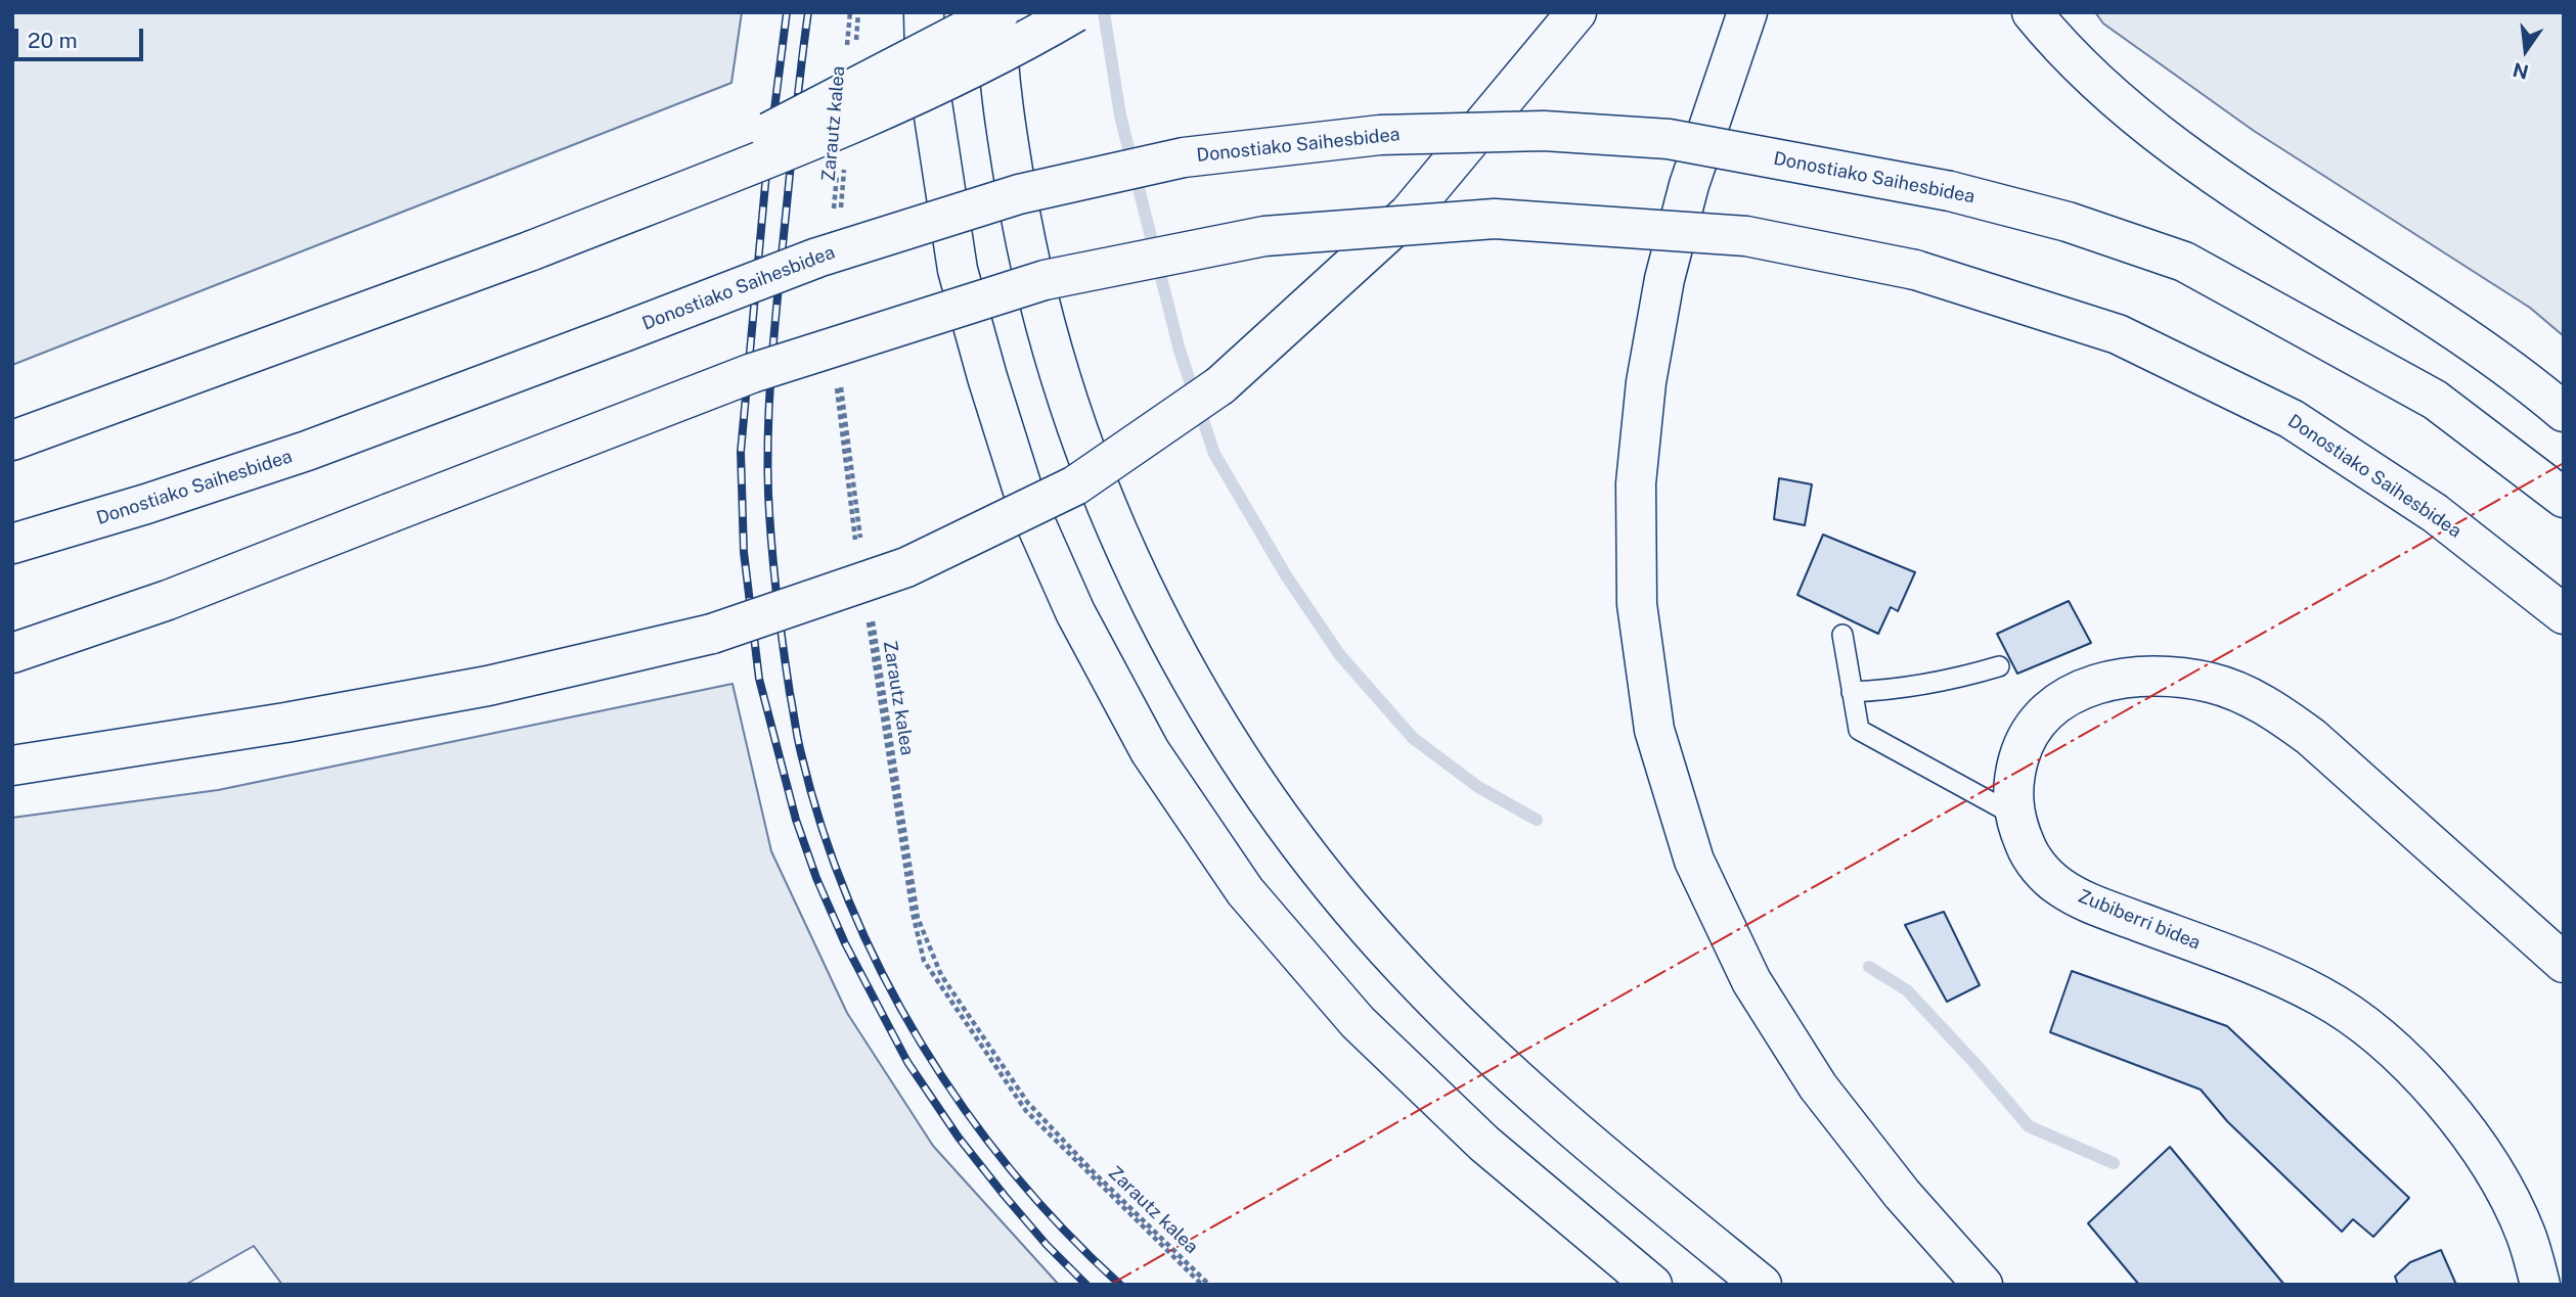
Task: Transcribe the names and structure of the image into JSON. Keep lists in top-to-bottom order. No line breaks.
{"streets":{"main road":["Donostiako Saihesbidea","Zubiberri bidea"],"path":["Zarautz kalea"]},"scale_bar":"20 m","north":"bottom"}
